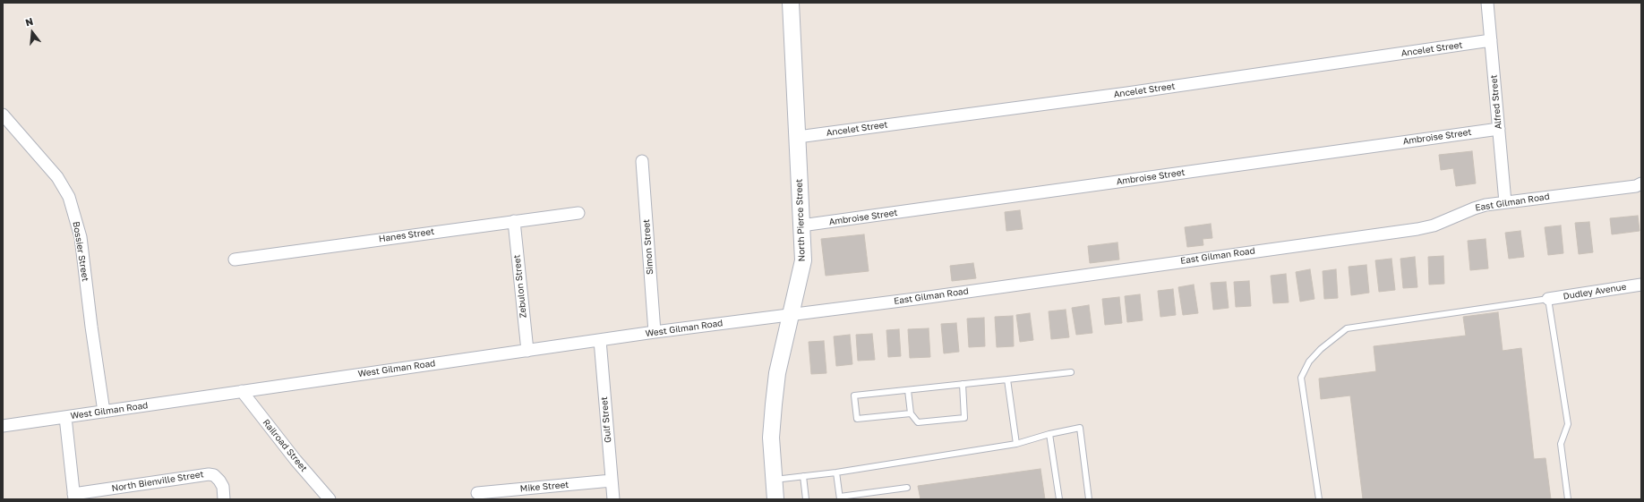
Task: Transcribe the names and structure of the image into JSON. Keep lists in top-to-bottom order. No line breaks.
{"streets":{"street":["Ancelet Street","Alfred Street","Ambroise Street","East Gilman Road","North Pierce Street","Hanes Street","Simon Street","Bossier Street","Zebulon Street","Dudley Avenue","West Gilman Road","Gulf Street","Railroad Street","North Bienville Street","Mike Street"]},"crossings":[["Ancelet Street","Alfred Street"],["Ancelet Street","North Pierce Street"],["Alfred Street","Ambroise Street"],["Alfred Street","East Gilman Road"],["Ambroise Street","North Pierce Street"],["East Gilman Road","North Pierce Street"],["East Gilman Road","West Gilman Road"],["North Pierce Street","West Gilman Road"],["Hanes Street","Zebulon Street"],["Simon Street","West Gilman Road"],["Bossier Street","West Gilman Road"],["Zebulon Street","West Gilman Road"],["West Gilman Road","Gulf Street"],["West Gilman Road","Railroad Street"],["Gulf Street","Mike Street"]],"north":"top"}
